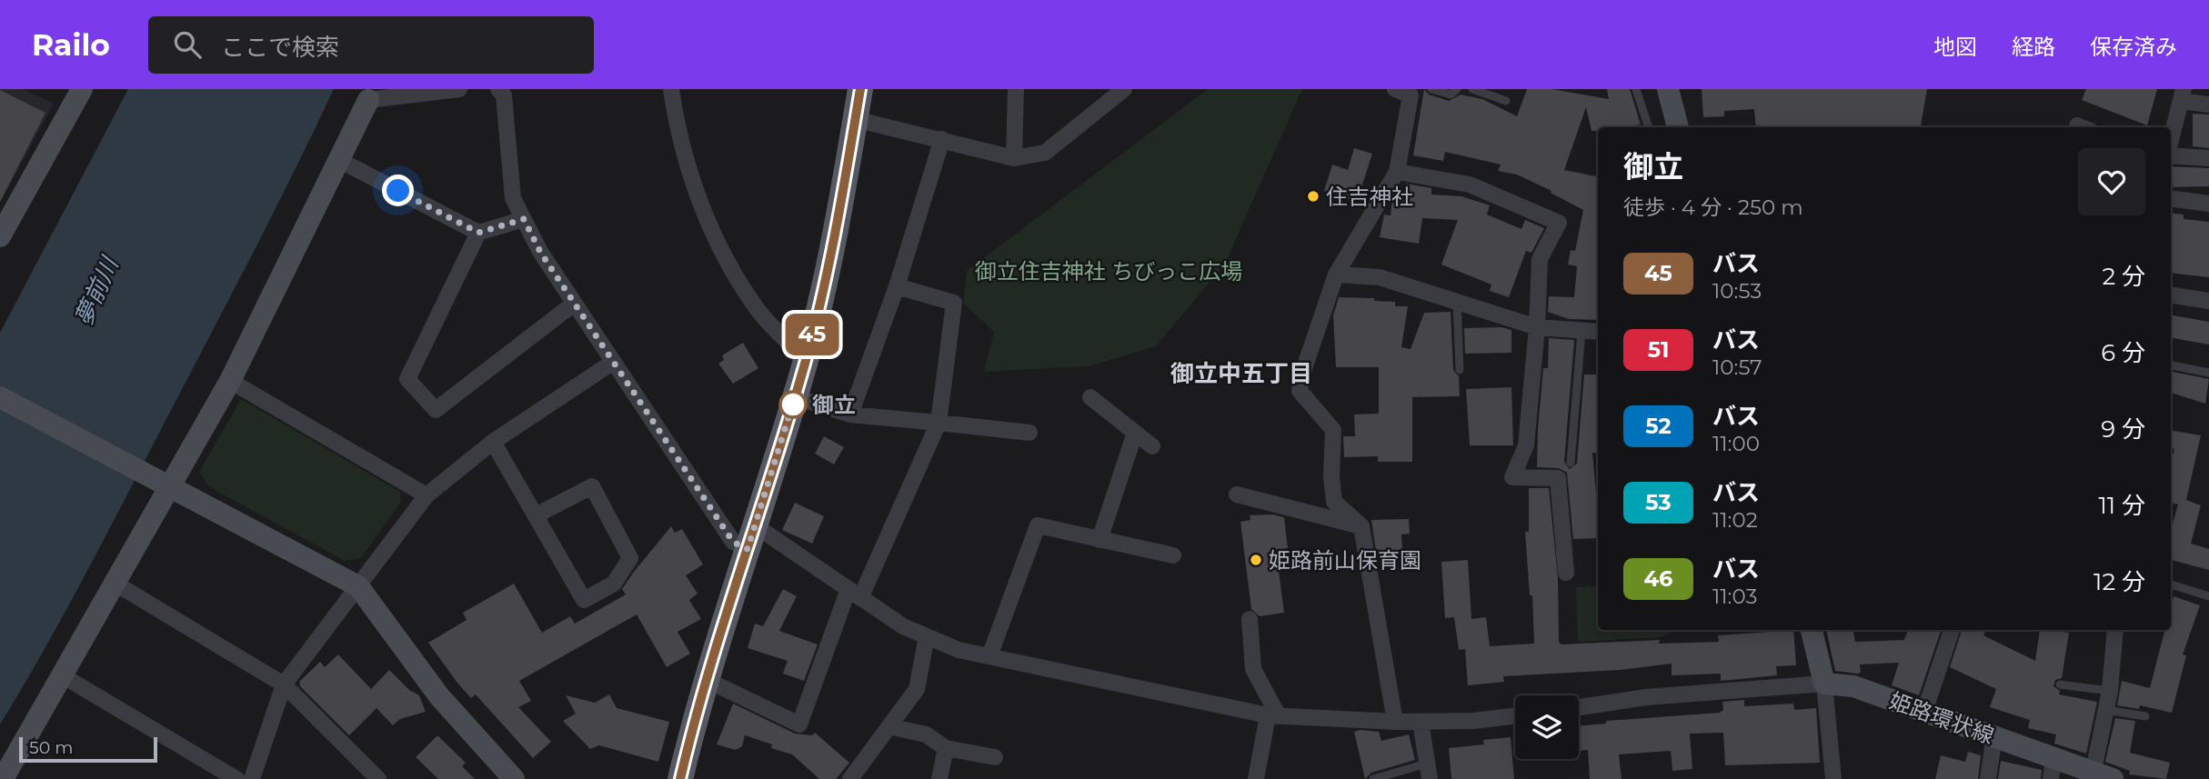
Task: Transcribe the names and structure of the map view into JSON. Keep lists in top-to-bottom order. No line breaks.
{"streets":{"street":["姫路環状線"]},"districts":["御立中五丁目"],"water":["夢前川"],"parks":["御立住吉神社 ちびっこ広場"],"places":["住吉神社","御立","姫路前山保育園"],"lines":["bus line 45"],"scale_bar":"50 m","page":{"header":"Railo","search":"ここで検索","nav":["地図","経路","保存済み"],"on_map":"45","heading":["御立","徒歩 · 4 分 · 250 m"],"list":[{"mark":"45","name":"バス","note":"10:53","value":"2 分"},{"mark":"51","name":"バス","note":"10:57","value":"6 分"},{"mark":"52","name":"バス","note":"11:00","value":"9 分"},{"mark":"53","name":"バス","note":"11:02","value":"11 分"},{"mark":"46","name":"バス","note":"11:03","value":"12 分"}],"scale":"50 m"}}
